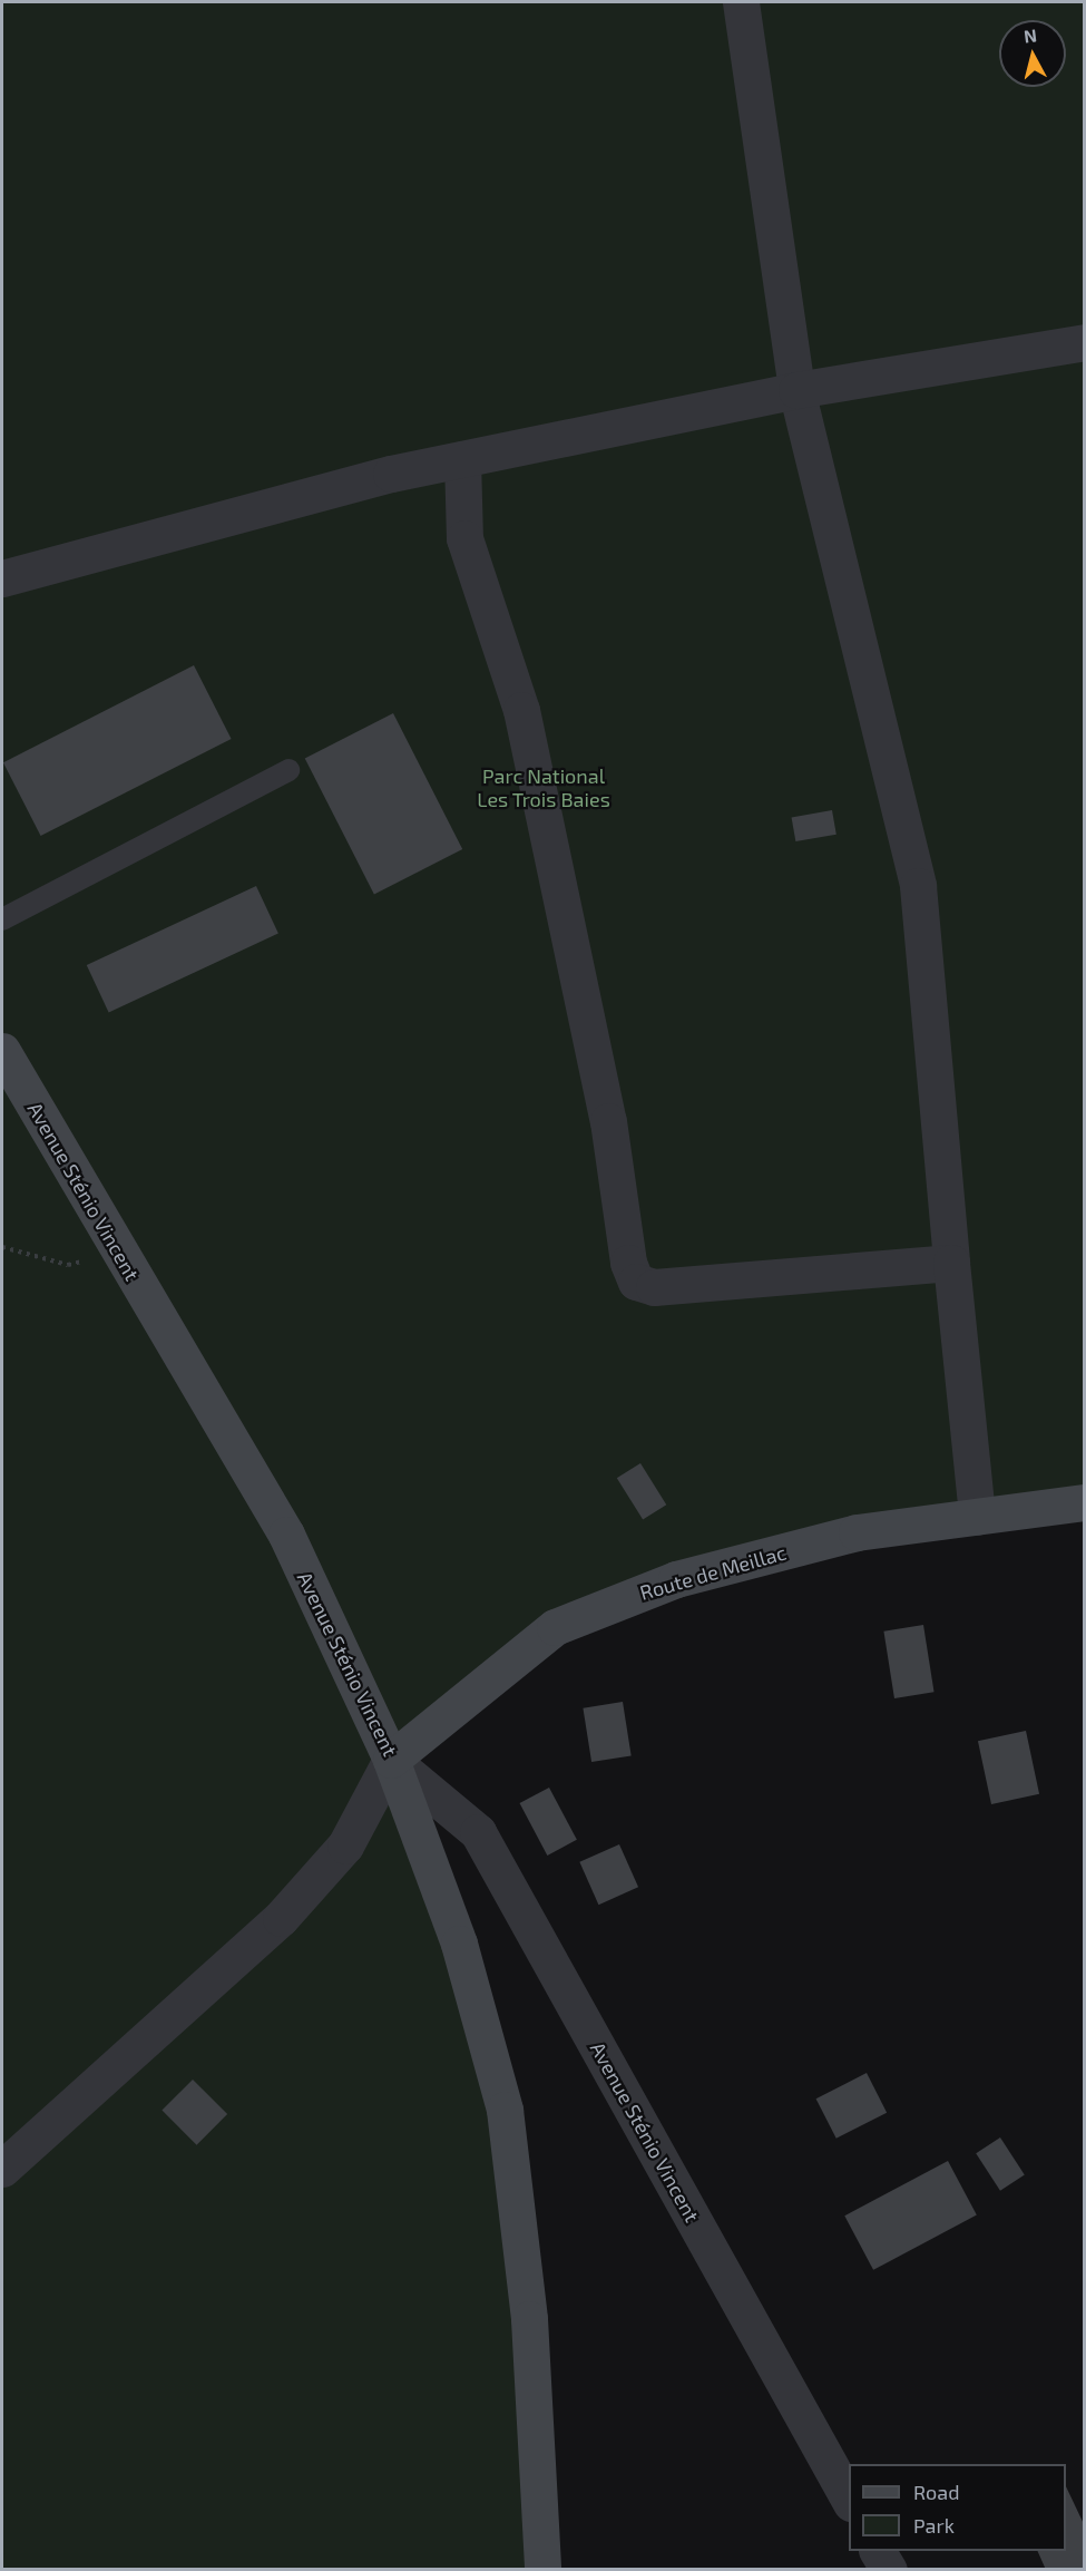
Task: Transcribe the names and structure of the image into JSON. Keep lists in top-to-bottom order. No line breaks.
{"streets":{"main road":["Avenue Sténio Vincent","Route de Meillac"]},"crossings":[["Avenue Sténio Vincent","Route de Meillac"]],"parks":["Parc National Les Trois Baies"],"legend":["Road","Park"],"north":"top"}
